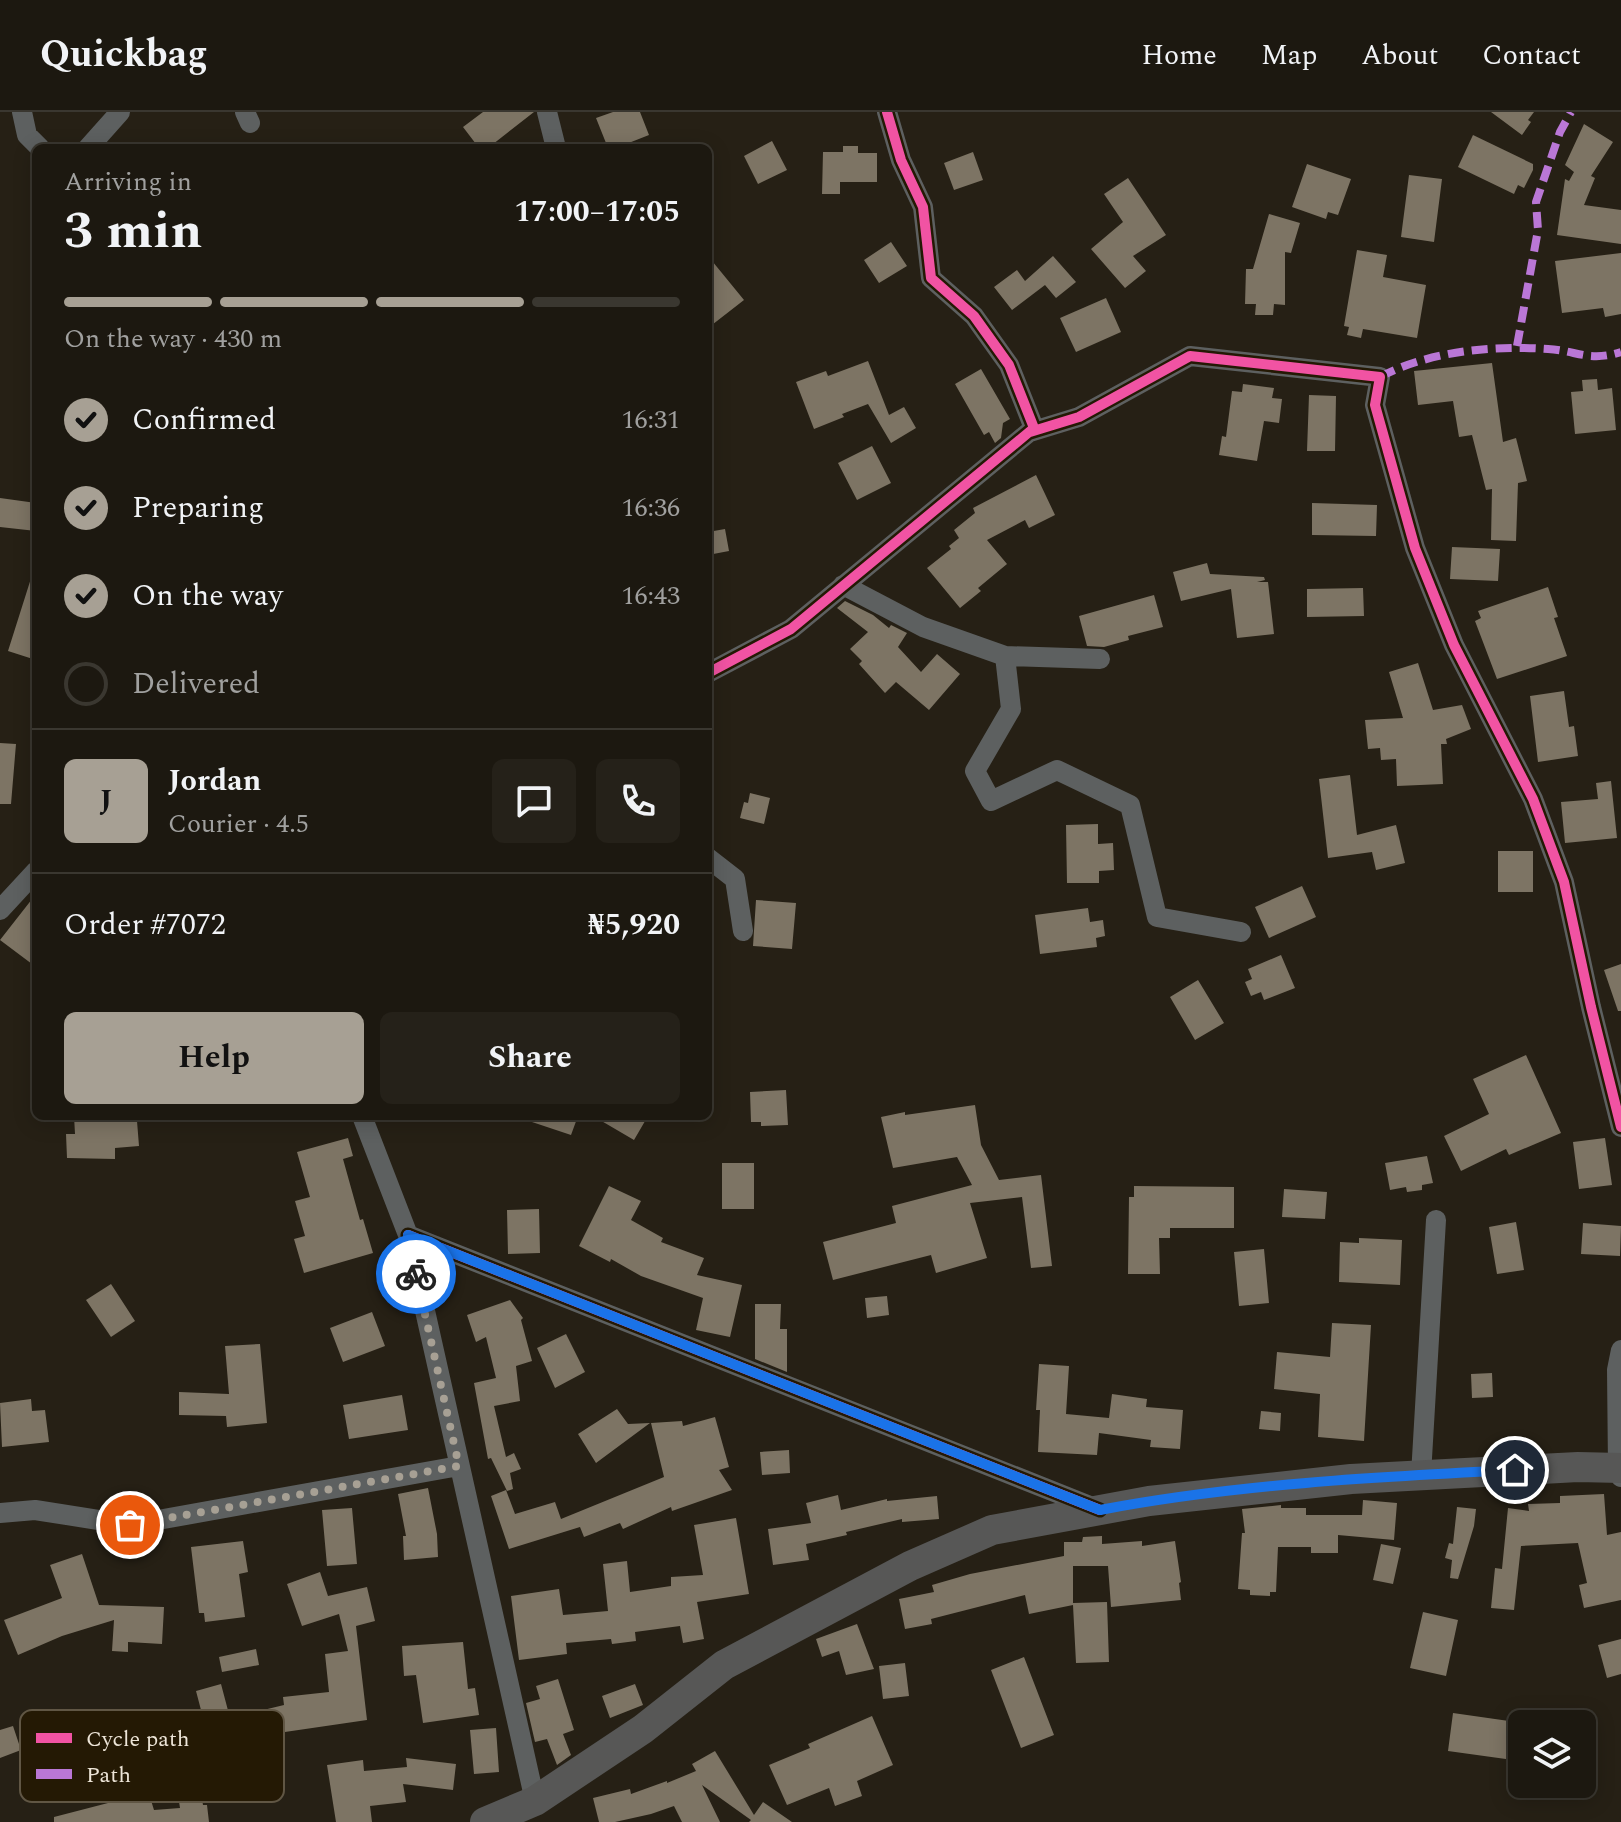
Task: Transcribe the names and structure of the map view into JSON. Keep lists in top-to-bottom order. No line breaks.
{"legend":["Cycle path","Path"],"page":{"header":"Quickbag","nav":["Home","Map","About","Contact"],"heading":["3 min","Arriving in","17:00–17:05"],"panel":["Jordan","Courier · 4.5","Order #7072","₦5,920"],"bar":"On the way · 430 m","list":[["Confirmed","16:31"],["Preparing","16:36"],["On the way","16:43"],"Delivered"],"round":"J","buttons":["Help","Share"]}}
